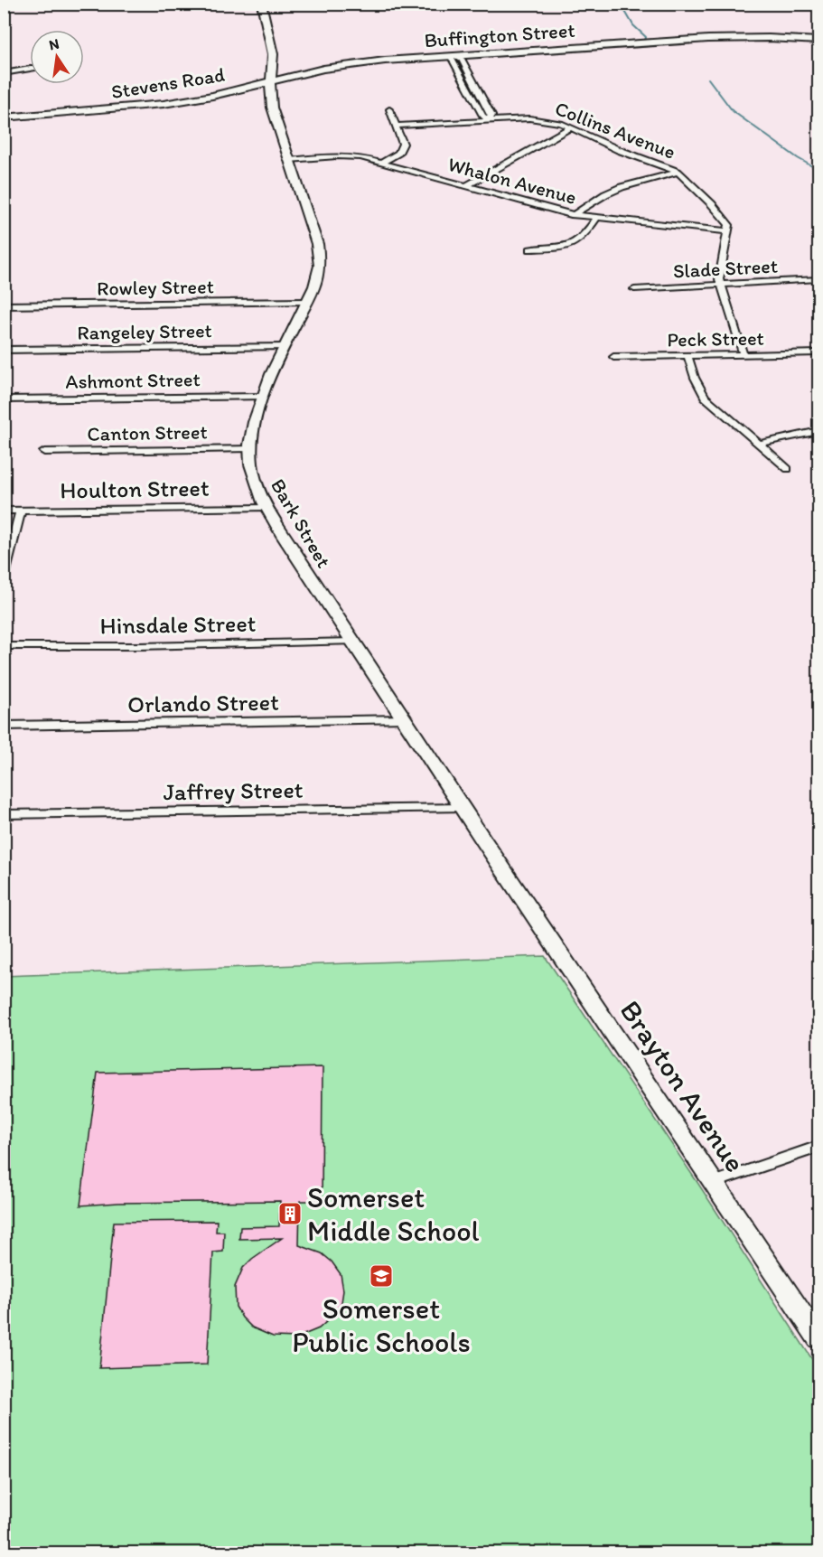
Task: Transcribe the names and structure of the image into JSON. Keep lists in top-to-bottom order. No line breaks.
{"streets":{"main road":["Buffington Street","Stevens Road","Bark Street","Brayton Avenue"],"street":["Collins Avenue","Whalon Avenue","Slade Street","Rowley Street","Rangeley Street","Peck Street","Ashmont Street","Canton Street","Houlton Street","Hinsdale Street","Orlando Street","Jaffrey Street"]},"crossings":[["Buffington Street","Stevens Road"],["Buffington Street","Bark Street"],["Stevens Road","Bark Street"],["Collins Avenue","Whalon Avenue"],["Whalon Avenue","Bark Street"],["Rowley Street","Bark Street"],["Rangeley Street","Bark Street"],["Ashmont Street","Bark Street"],["Canton Street","Bark Street"],["Houlton Street","Bark Street"],["Bark Street","Hinsdale Street"],["Bark Street","Orlando Street"],["Bark Street","Jaffrey Street"],["Bark Street","Brayton Avenue"]],"places":{"building":["Somerset Middle School"],"school or university":["Somerset Public Schools"]},"north":"top"}
